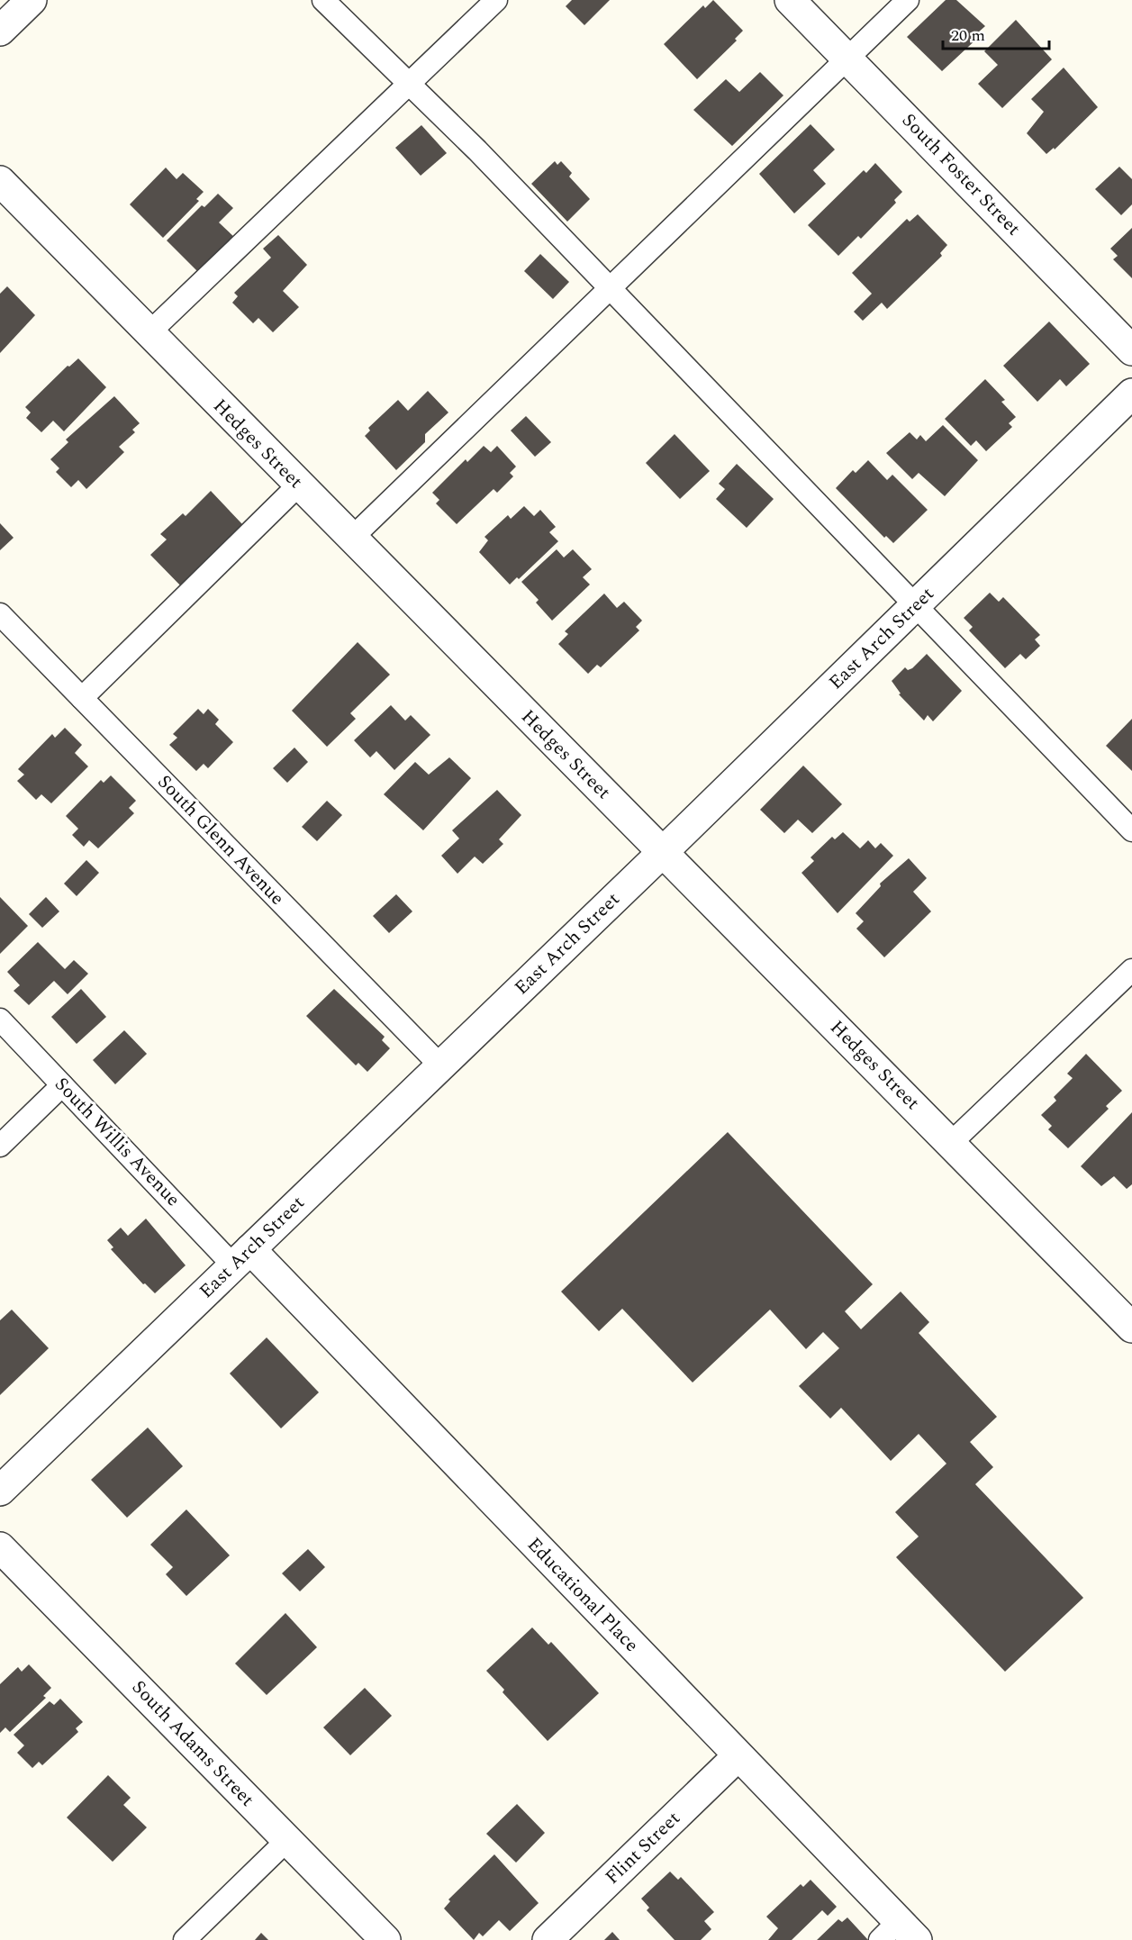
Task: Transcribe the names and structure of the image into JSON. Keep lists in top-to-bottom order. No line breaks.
{"streets":{"street":["South Foster Street","Hedges Street","East Arch Street","Educational Place","South Adams Street","Flint Street"],"lane":["South Glenn Avenue","South Willis Avenue"]},"crossings":[["Hedges Street","East Arch Street"],["East Arch Street","South Glenn Avenue"],["East Arch Street","South Willis Avenue"],["East Arch Street","Educational Place"],["South Willis Avenue","Educational Place"],["Educational Place","Flint Street"]],"scale_bar":"20 m"}
